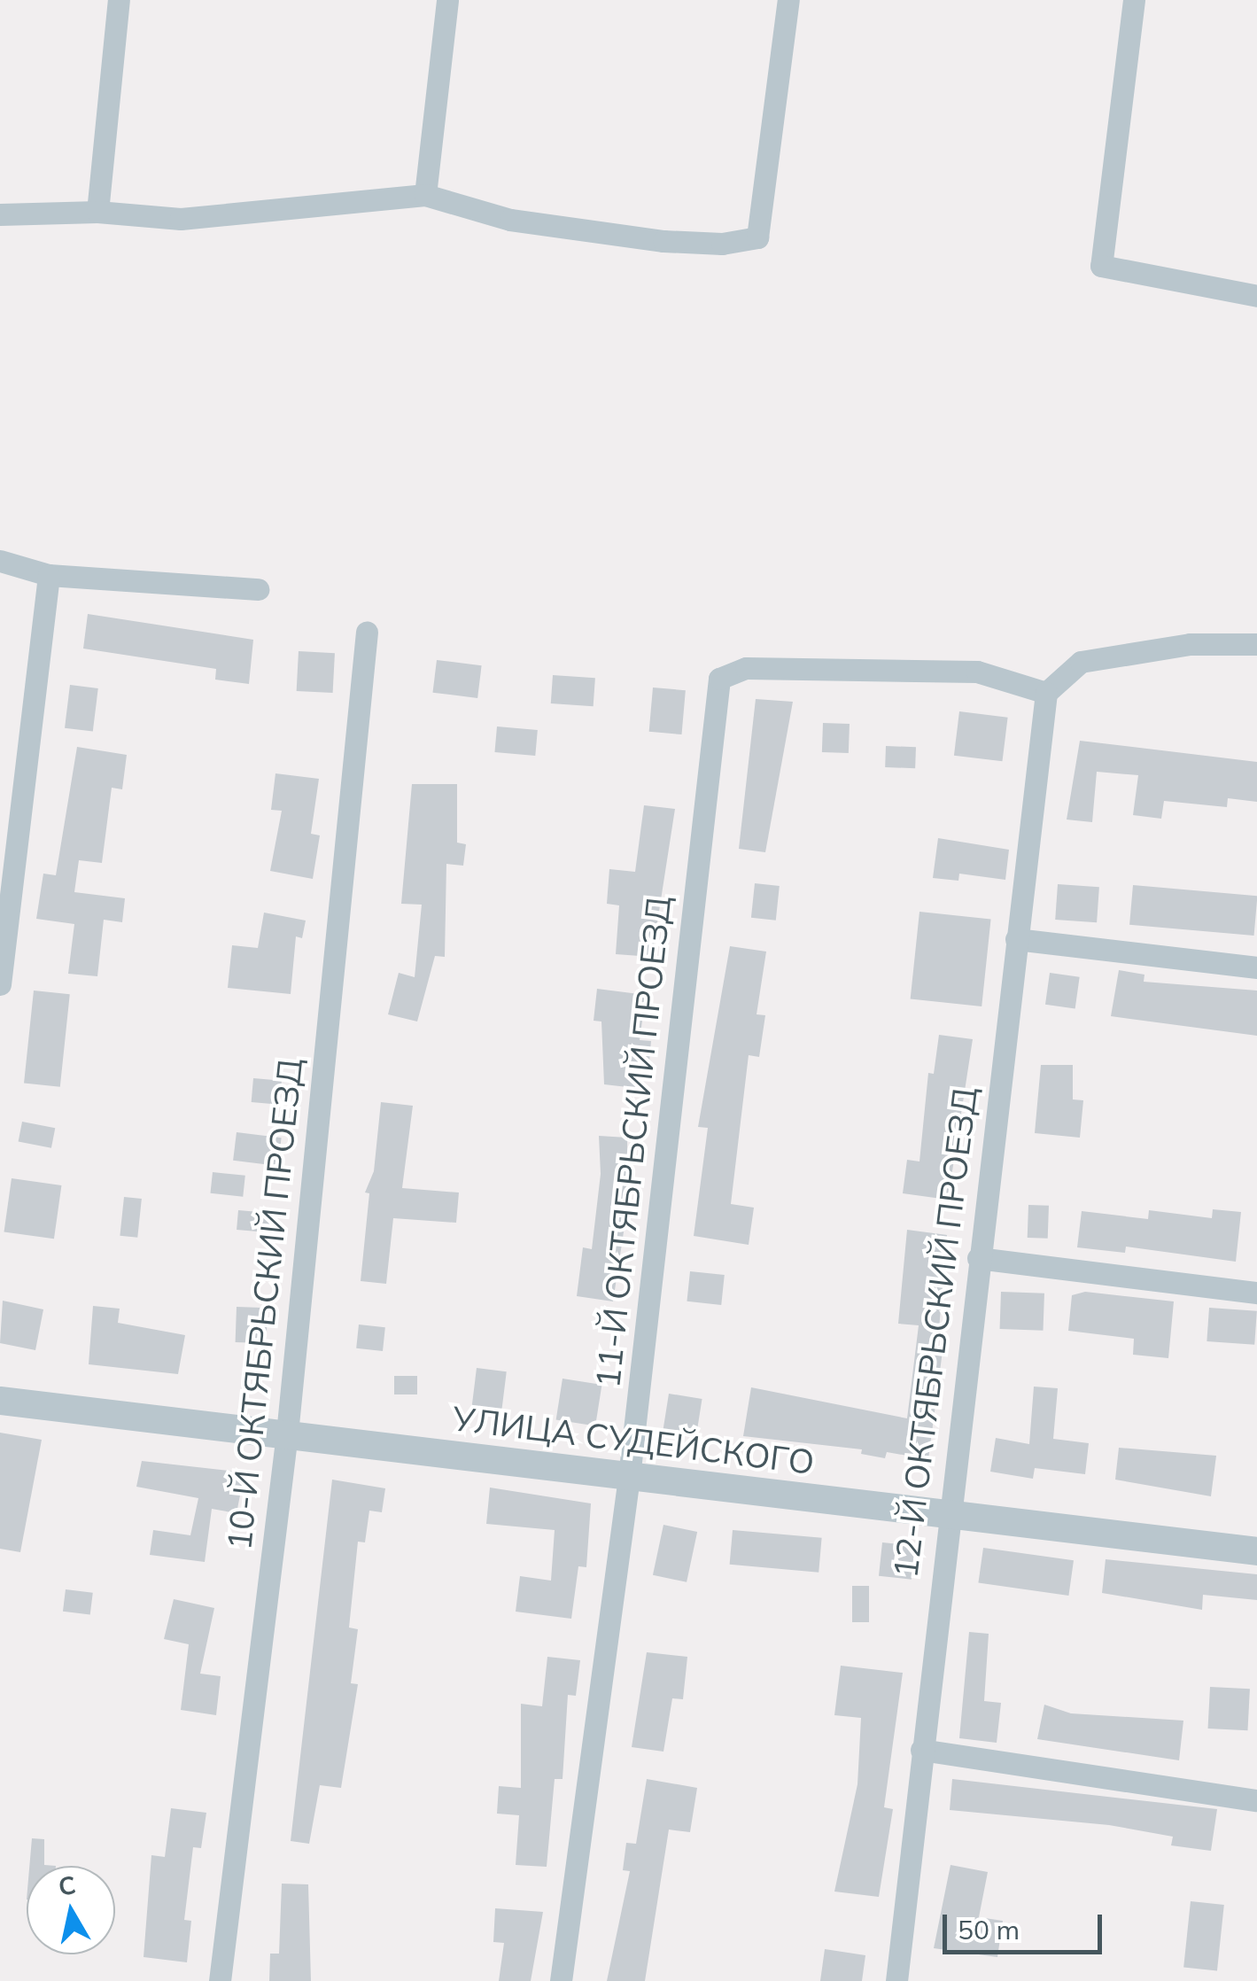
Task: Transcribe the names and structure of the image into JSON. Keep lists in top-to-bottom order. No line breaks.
{"streets":{"street":["11-Й ОКТЯБРЬСКИЙ ПРОЕЗД","10-Й ОКТЯБРЬСКИЙ ПРОЕЗД","12-Й ОКТЯБРЬСКИЙ ПРОЕЗД","УЛИЦА СУДЕЙСКОГО"]},"crossings":[["11-Й ОКТЯБРЬСКИЙ ПРОЕЗД","12-Й ОКТЯБРЬСКИЙ ПРОЕЗД"],["11-Й ОКТЯБРЬСКИЙ ПРОЕЗД","УЛИЦА СУДЕЙСКОГО"],["10-Й ОКТЯБРЬСКИЙ ПРОЕЗД","УЛИЦА СУДЕЙСКОГО"],["12-Й ОКТЯБРЬСКИЙ ПРОЕЗД","УЛИЦА СУДЕЙСКОГО"]],"scale_bar":"50 m","north":"top"}
